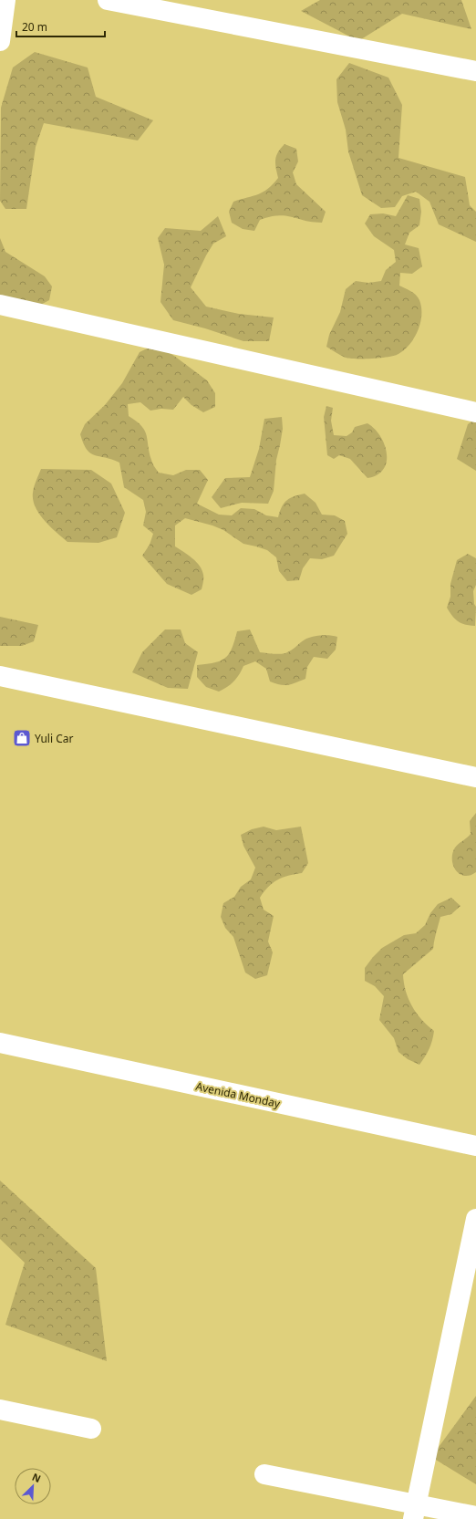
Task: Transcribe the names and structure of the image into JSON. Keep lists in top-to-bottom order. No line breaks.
{"streets":{"street":["Avenida Monday"]},"places":{"shop":["Yuli Car"]},"scale_bar":"20 m","north":"top right"}
